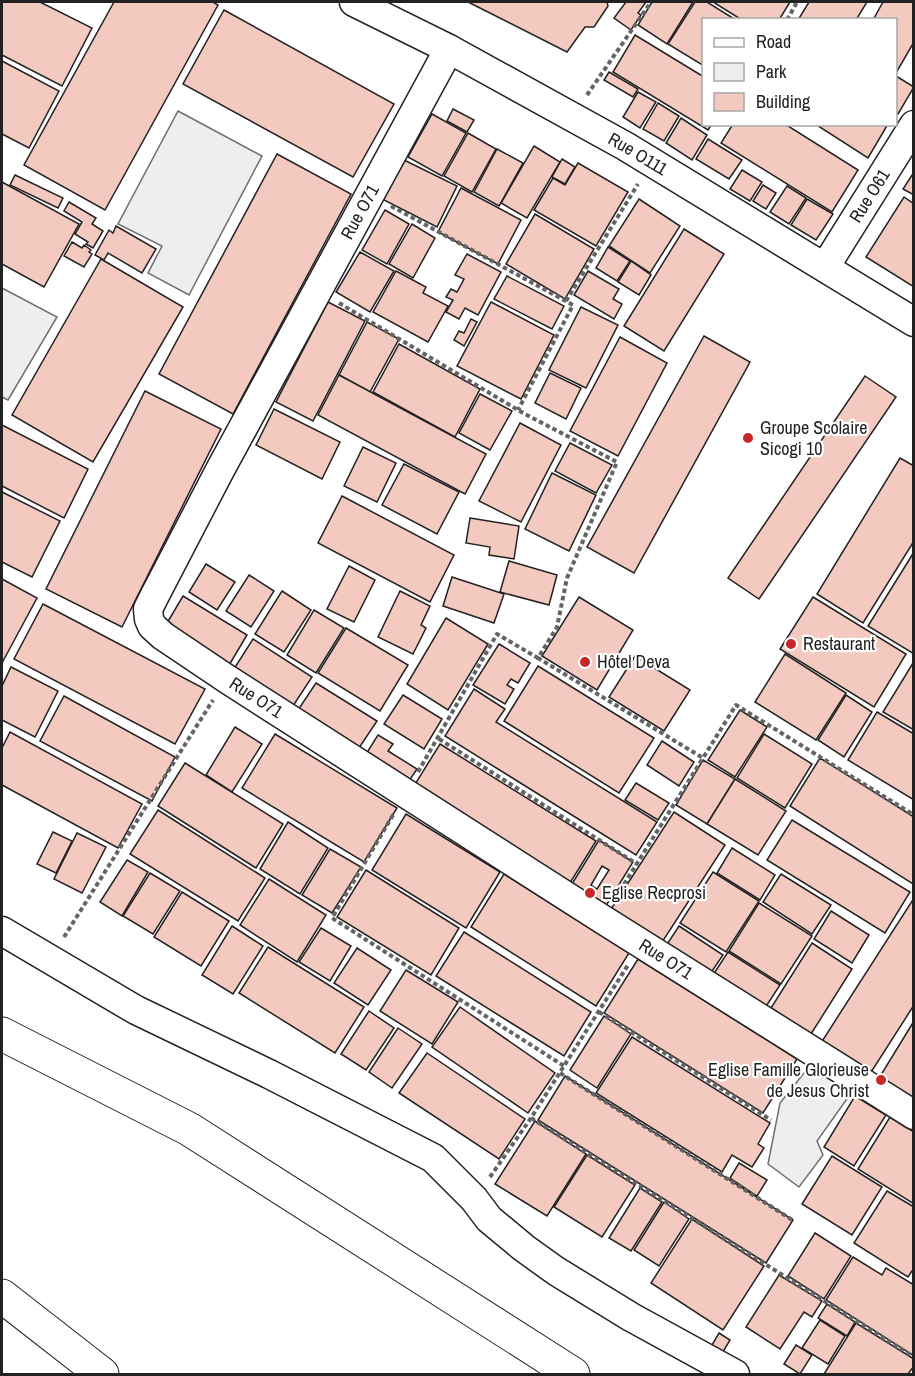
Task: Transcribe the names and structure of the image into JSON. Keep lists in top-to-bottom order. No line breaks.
{"streets":{"street":["Rue O111","Rue O61","Rue O71"]},"crossings":[["Rue O111","Rue O61"],["Rue O111","Rue O71"]],"places":["Groupe Scolaire Sicogi 10","Restaurant","Hôtel Deva","Eglise Recprosi","Eglise Famille Glorieuse de Jesus Christ"],"legend":["Road","Park","Building"]}
